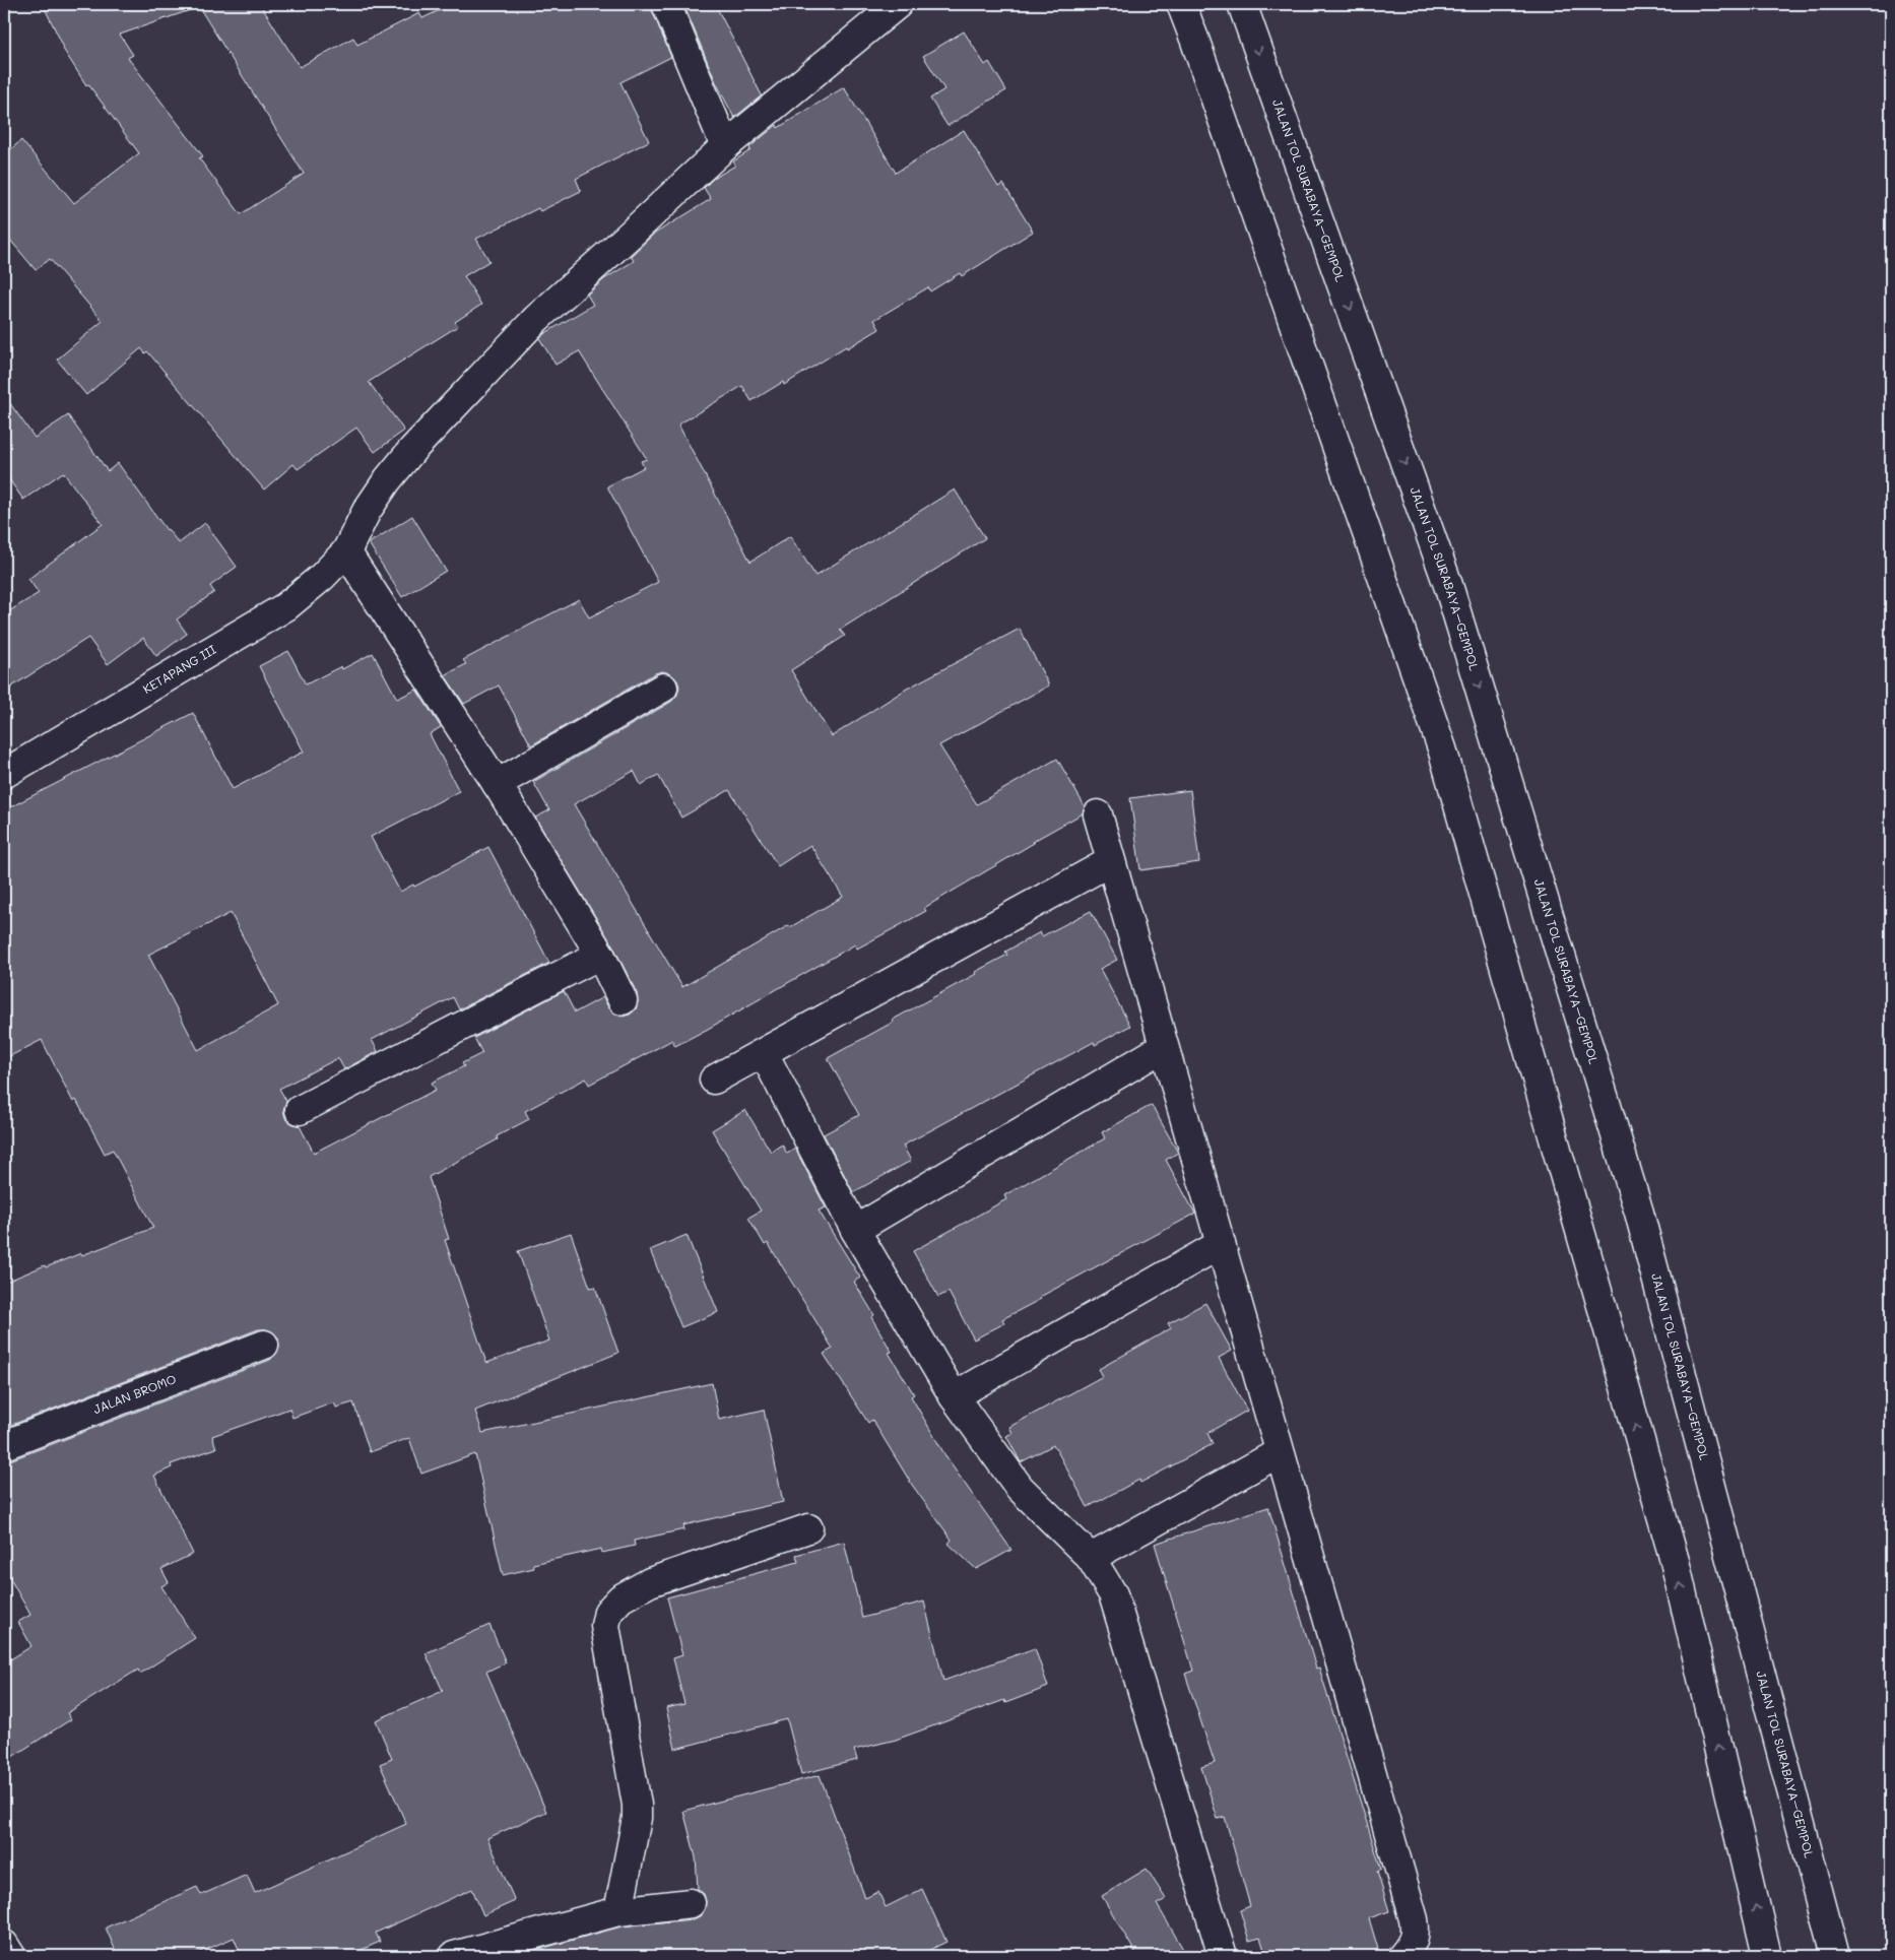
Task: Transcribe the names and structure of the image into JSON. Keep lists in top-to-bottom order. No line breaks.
{"streets":{"main road":["JALAN TOL SURABAYA–GEMPOL","KETAPANG III","JALAN BROMO"]}}
